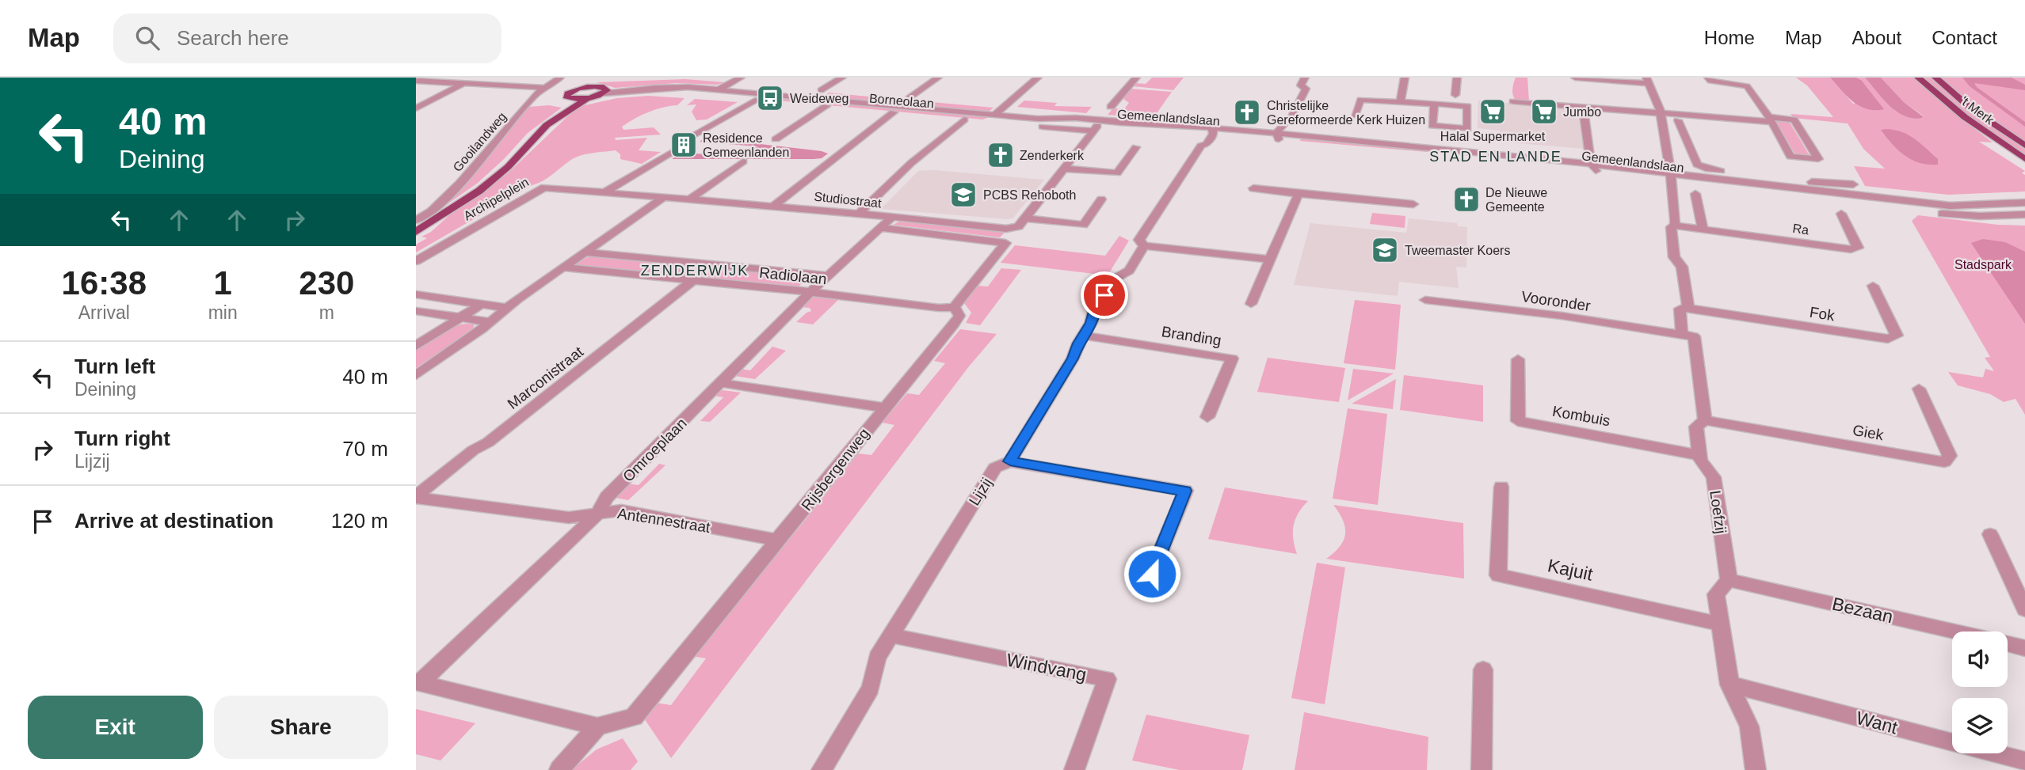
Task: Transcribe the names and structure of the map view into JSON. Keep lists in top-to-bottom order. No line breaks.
{"streets":{"main road":["'t Merk"],"street":["Borneolaan","Gemeenlandslaan","Gooilandweg","Archipelplein","Studiostraat","Ra","Radiolaan","Vooronder","Fok","Branding","Marconistraat","Kombuis","Giek","Omroeplaan","Rijsbergenweg","Lijzij","Loefzij","Antennestraat","Kajuit","Bezaan","Windvang","Want"]},"crossings":[["Borneolaan","Gemeenlandslaan"],["Gemeenlandslaan","Lijzij"],["Archipelplein","Studiostraat"],["Studiostraat","Omroeplaan"],["Studiostraat","Rijsbergenweg"],["Radiolaan","Marconistraat"],["Radiolaan","Omroeplaan"],["Radiolaan","Rijsbergenweg"],["Vooronder","Loefzij"],["Branding","Lijzij"],["Marconistraat","Antennestraat"],["Kombuis","Loefzij"],["Giek","Loefzij"],["Omroeplaan","Rijsbergenweg"],["Omroeplaan","Antennestraat"],["Rijsbergenweg","Antennestraat"],["Lijzij","Windvang"],["Loefzij","Bezaan"]],"districts":["STAD EN LANDE","ZENDERWIJK"],"parks":["Stadspark"],"places":{"bus stop":["Weideweg"],"supermarket":["Halal Supermarket","Jumbo"],"church":["Christelijke Gereformeerde Kerk Huizen","Zenderkerk","De Nieuwe Gemeente"],"building":["Residence Gemeenlanden"],"school or university":["PCBS Rehoboth","Tweemaster Koers"]},"page":{"header":"Map","search":"Search here","nav":["Home","Map","About","Contact"],"turn":["40 m","Deining"],"eta":["16:38","Arrival","1","min","230","m"],"list":[{"name":"Turn left","note":"Deining","value":"40 m"},{"name":"Turn right","note":"Lijzij","value":"70 m"},{"name":"Arrive at destination","value":"120 m"}],"buttons":["Exit","Share"]}}
